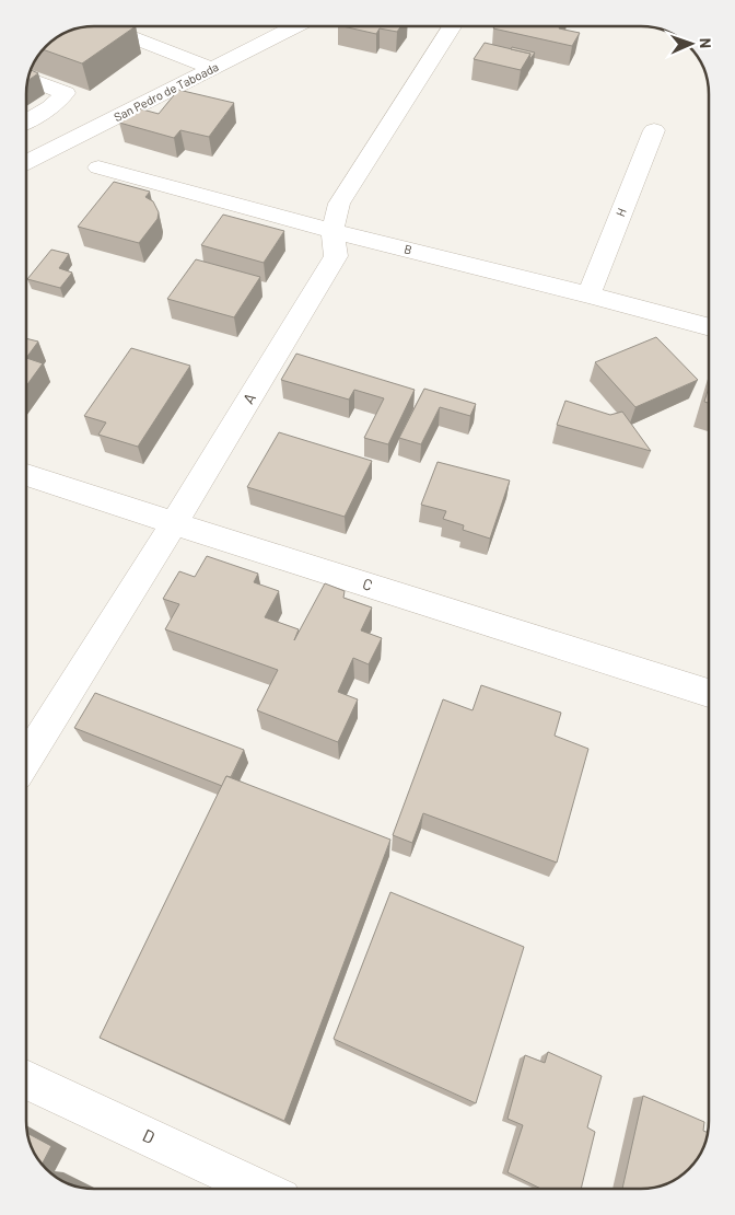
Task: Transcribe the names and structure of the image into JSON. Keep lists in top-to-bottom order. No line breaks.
{"streets":{"street":["San Pedro de Taboada","H","B","A","C","D"]},"crossings":[["H","B"],["B","A"],["A","C"]],"north":"right"}
